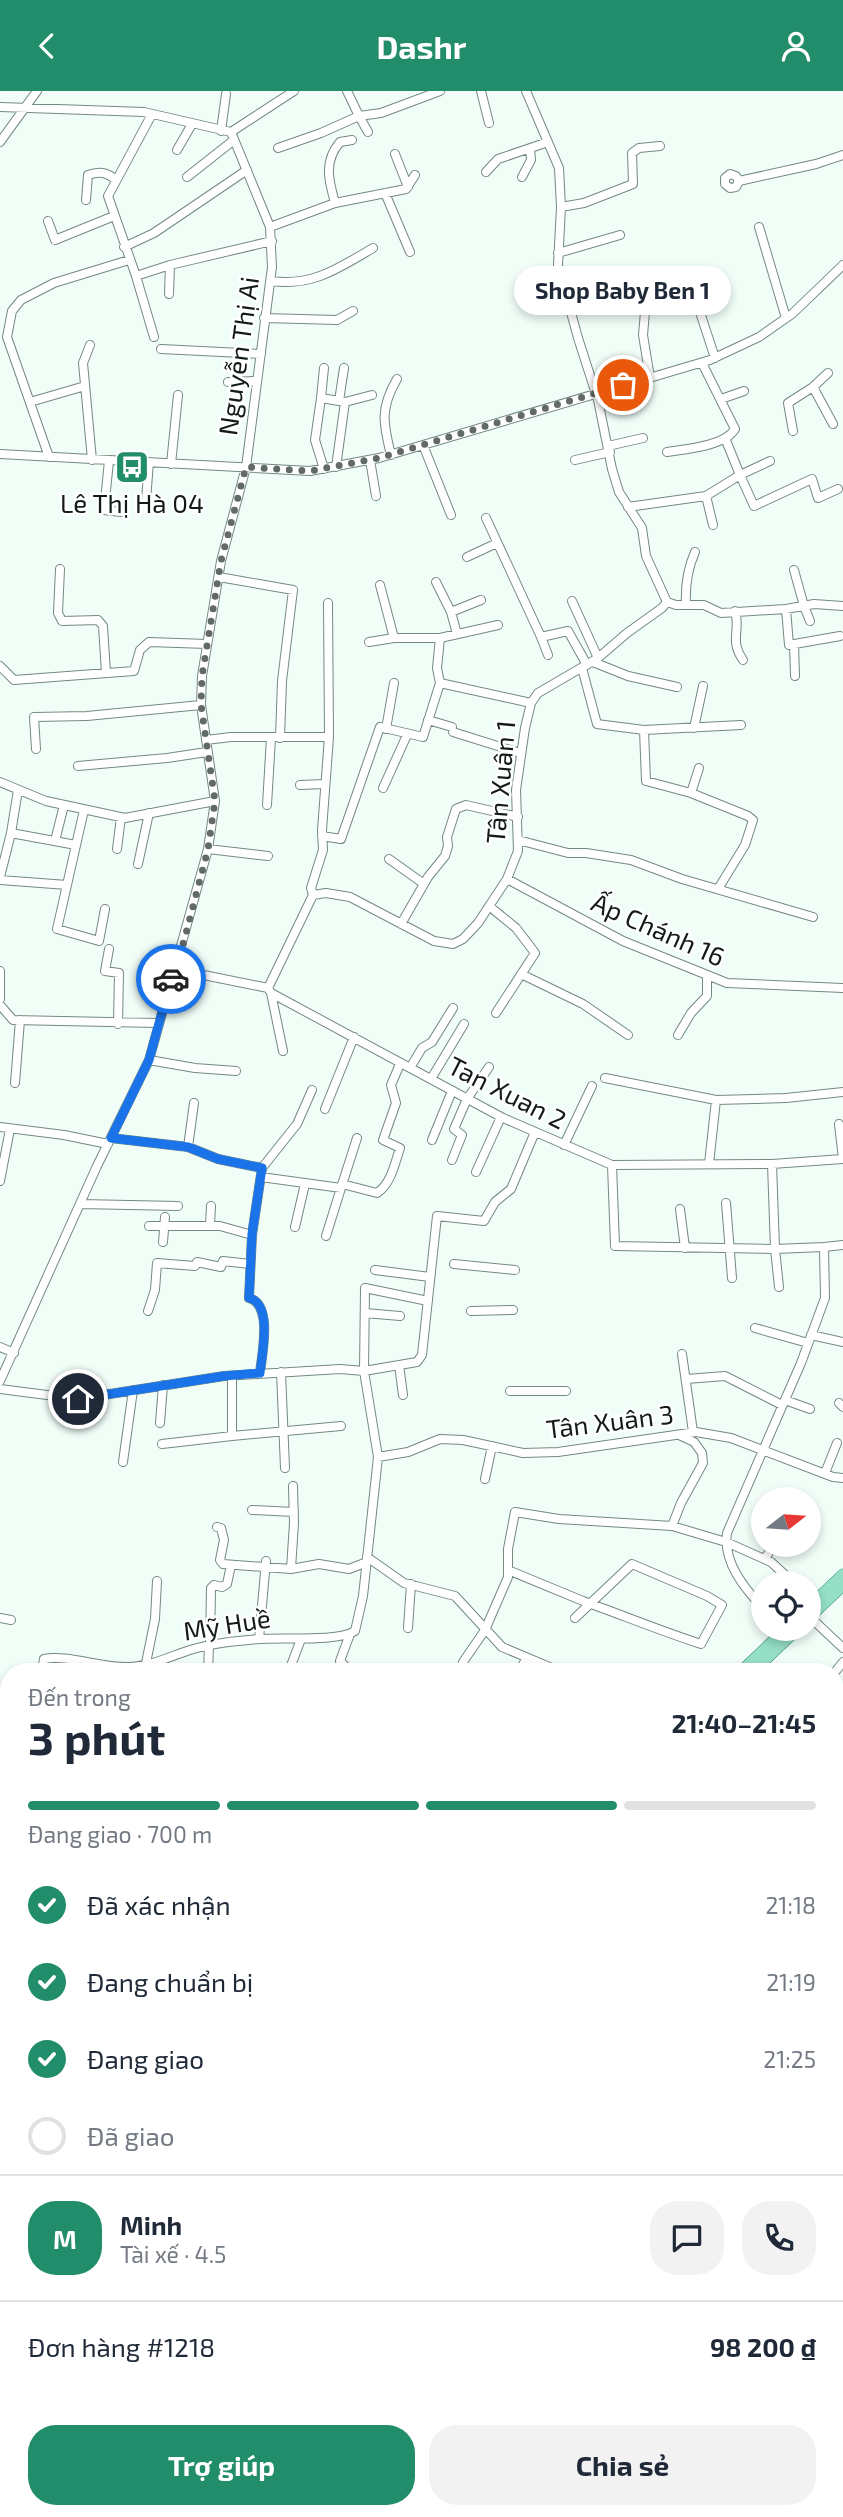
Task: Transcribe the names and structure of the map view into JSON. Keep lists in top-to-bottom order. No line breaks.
{"streets":{"street":["Nguyễn Thị Ai","Tân Xuân 1","Ấp Chánh 16","Tan Xuan 2","Tân Xuân 3","Mỹ Huề"]},"crossings":[["Nguyễn Thị Ai","Tan Xuan 2"],["Tân Xuân 1","Ấp Chánh 16"]],"places":{"other":["Shop Baby Ben 1"],"bus stop":["Lê Thị Hà 04"]},"north":"right","page":{"header":"Dashr","bubble":"Shop Baby Ben 1","heading":["3 phút","Đến trong","21:40–21:45"],"panel":["Minh","Tài xế · 4.5","Đơn hàng #1218","98 200 ₫"],"bar":"Đang giao · 700 m","list":[["Đã xác nhận","21:18"],["Đang chuẩn bị","21:19"],["Đang giao","21:25"],"Đã giao"],"round":"M","buttons":["Trợ giúp","Chia sẻ"]}}
